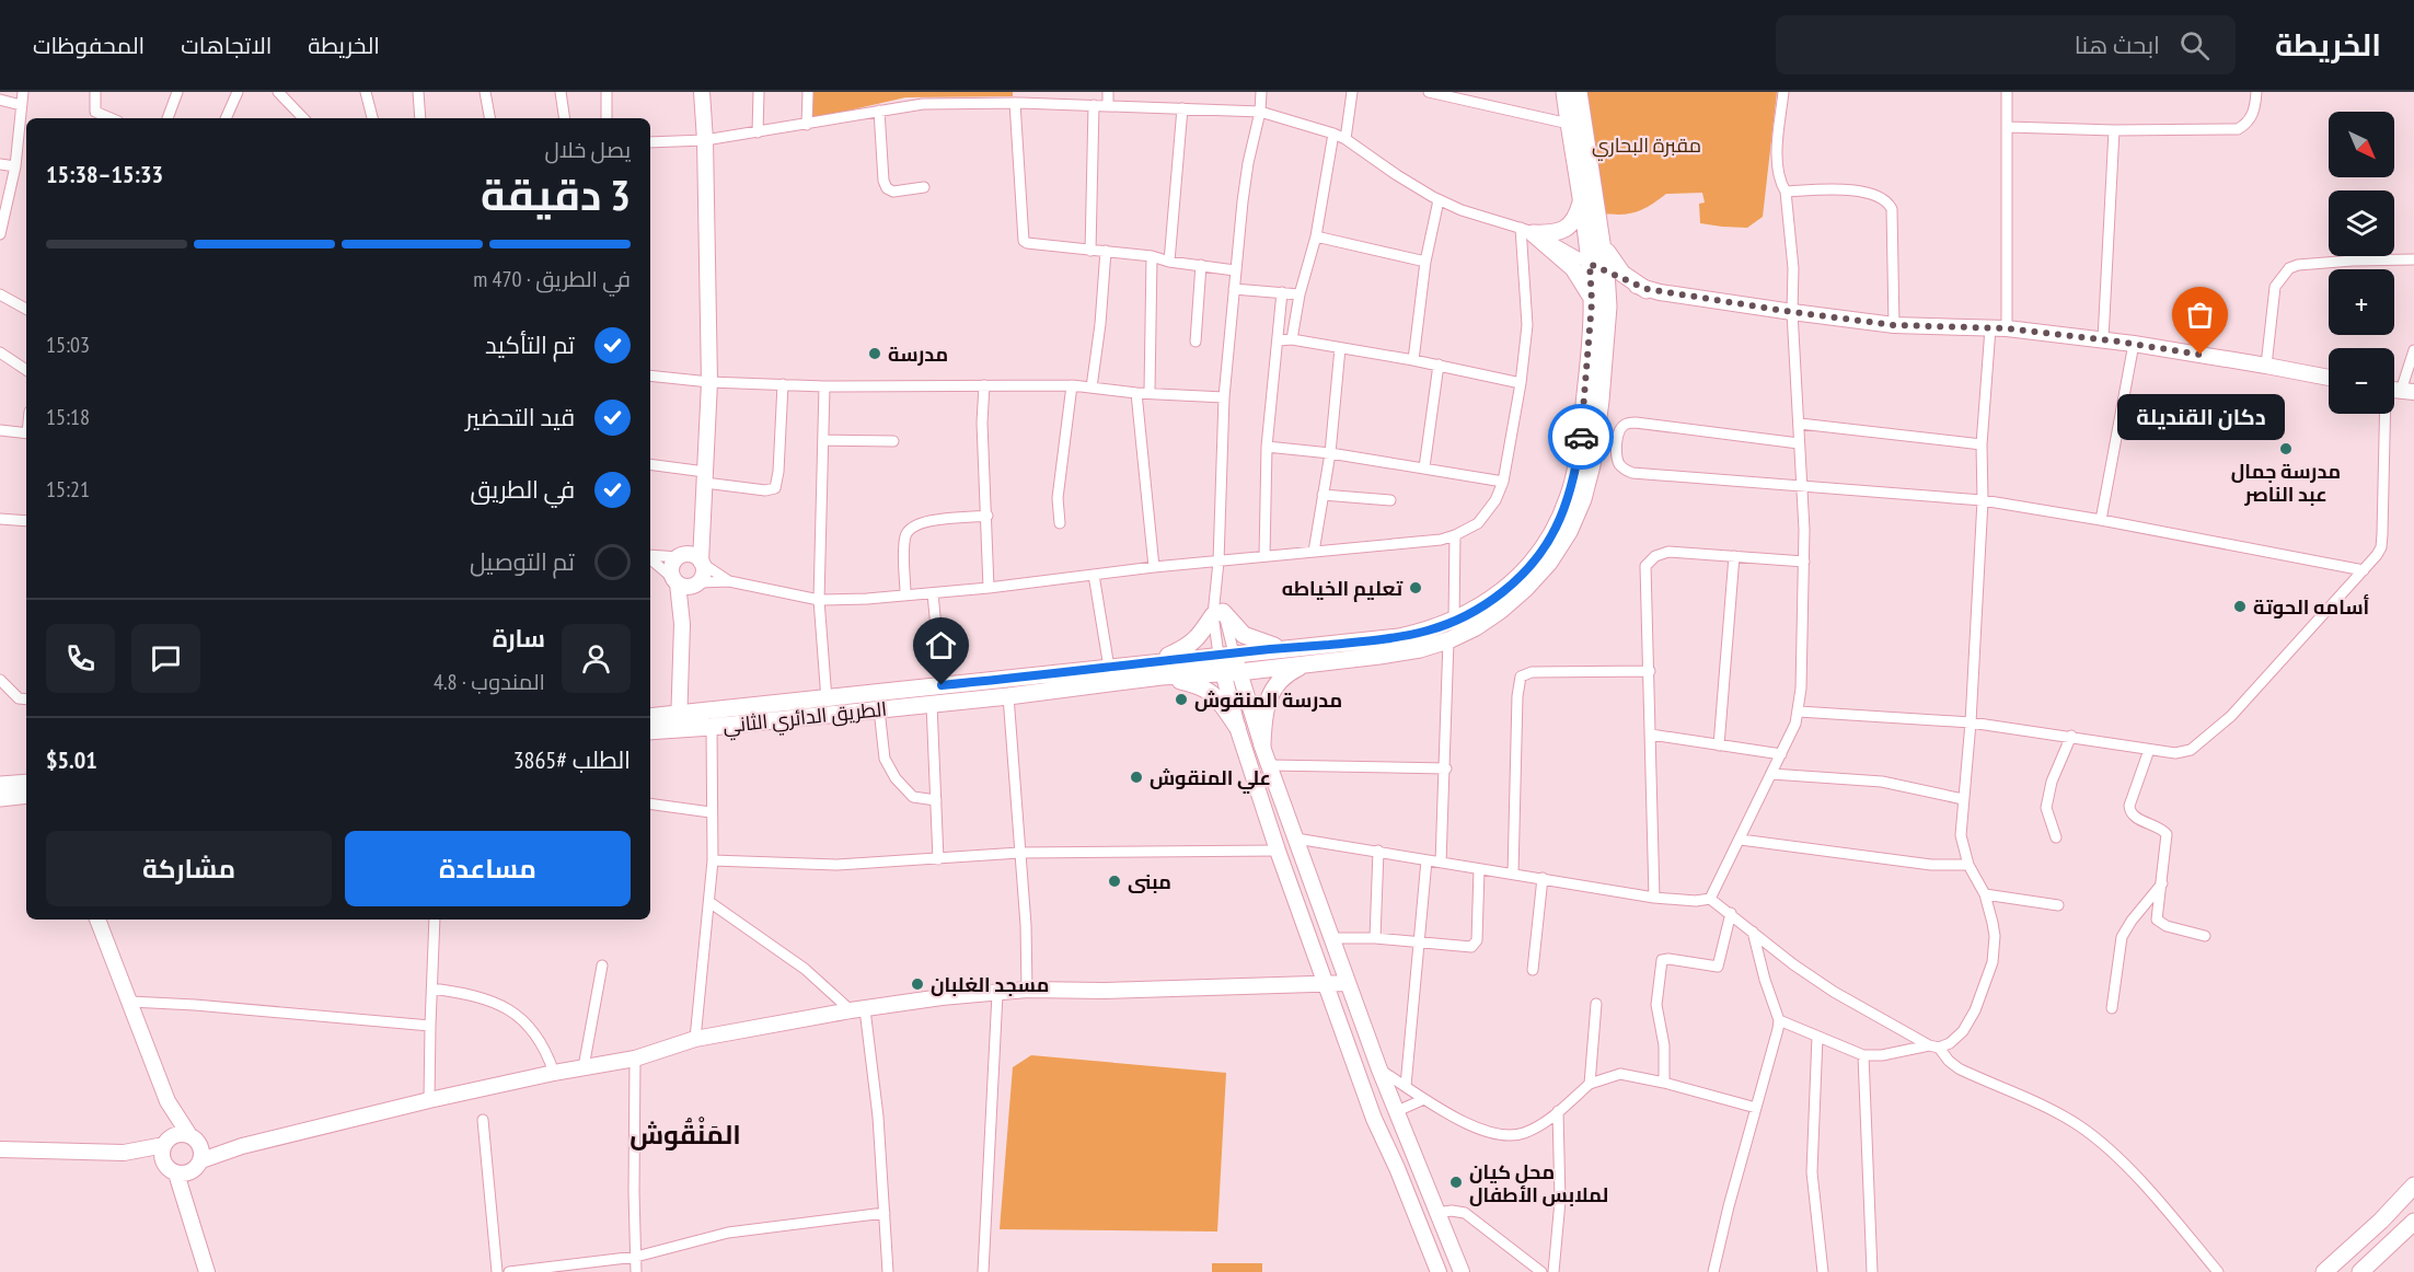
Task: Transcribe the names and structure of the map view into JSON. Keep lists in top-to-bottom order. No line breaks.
{"streets":{"main road":["الطريق الدائري الثاني"]},"districts":["المَنْقُوش"],"parks":["مقبرة البحاري"],"places":["مدرسة","دكان القنديلة","مدرسة جمال عبد الناصر","تعليم الخياطه","أسامه الحوتة","مدرسة المنقوش","علي المنقوش","مبنى","مسجد الغلبان","محل كيان لملابس الأطفال"],"north":"bottom right","page":{"header":"الخريطة","search":"ابحث هنا","nav":["الخريطة","الاتجاهات","المحفوظات"],"map_buttons":["+","−"],"heading":["3 دقيقة","يصل خلال","15:33–15:38"],"panel":["سارة","المندوب · 4.8","الطلب #3865","$5.01"],"bar":"في الطريق · 470 m","list":[["تم التأكيد","15:03"],["قيد التحضير","15:18"],["في الطريق","15:21"],"تم التوصيل"],"bubble":"دكان القنديلة","buttons":["مساعدة","مشاركة"]}}
